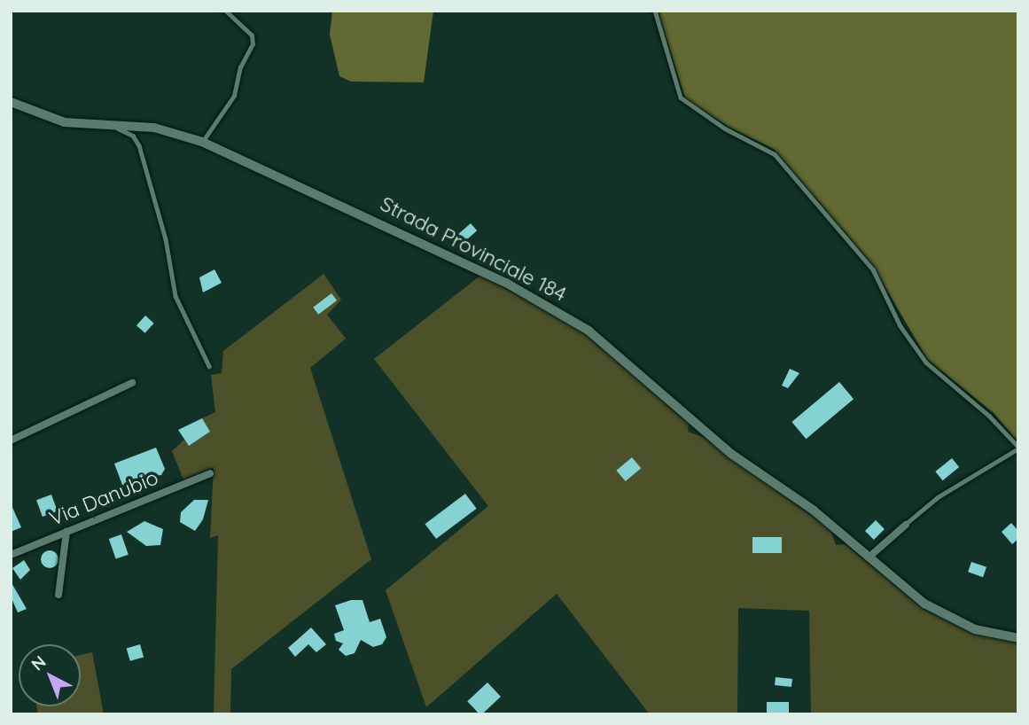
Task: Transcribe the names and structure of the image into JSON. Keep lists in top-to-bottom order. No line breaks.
{"streets":{"street":["Strada Provinciale 184","Via Danubio"]},"north":"top left"}
